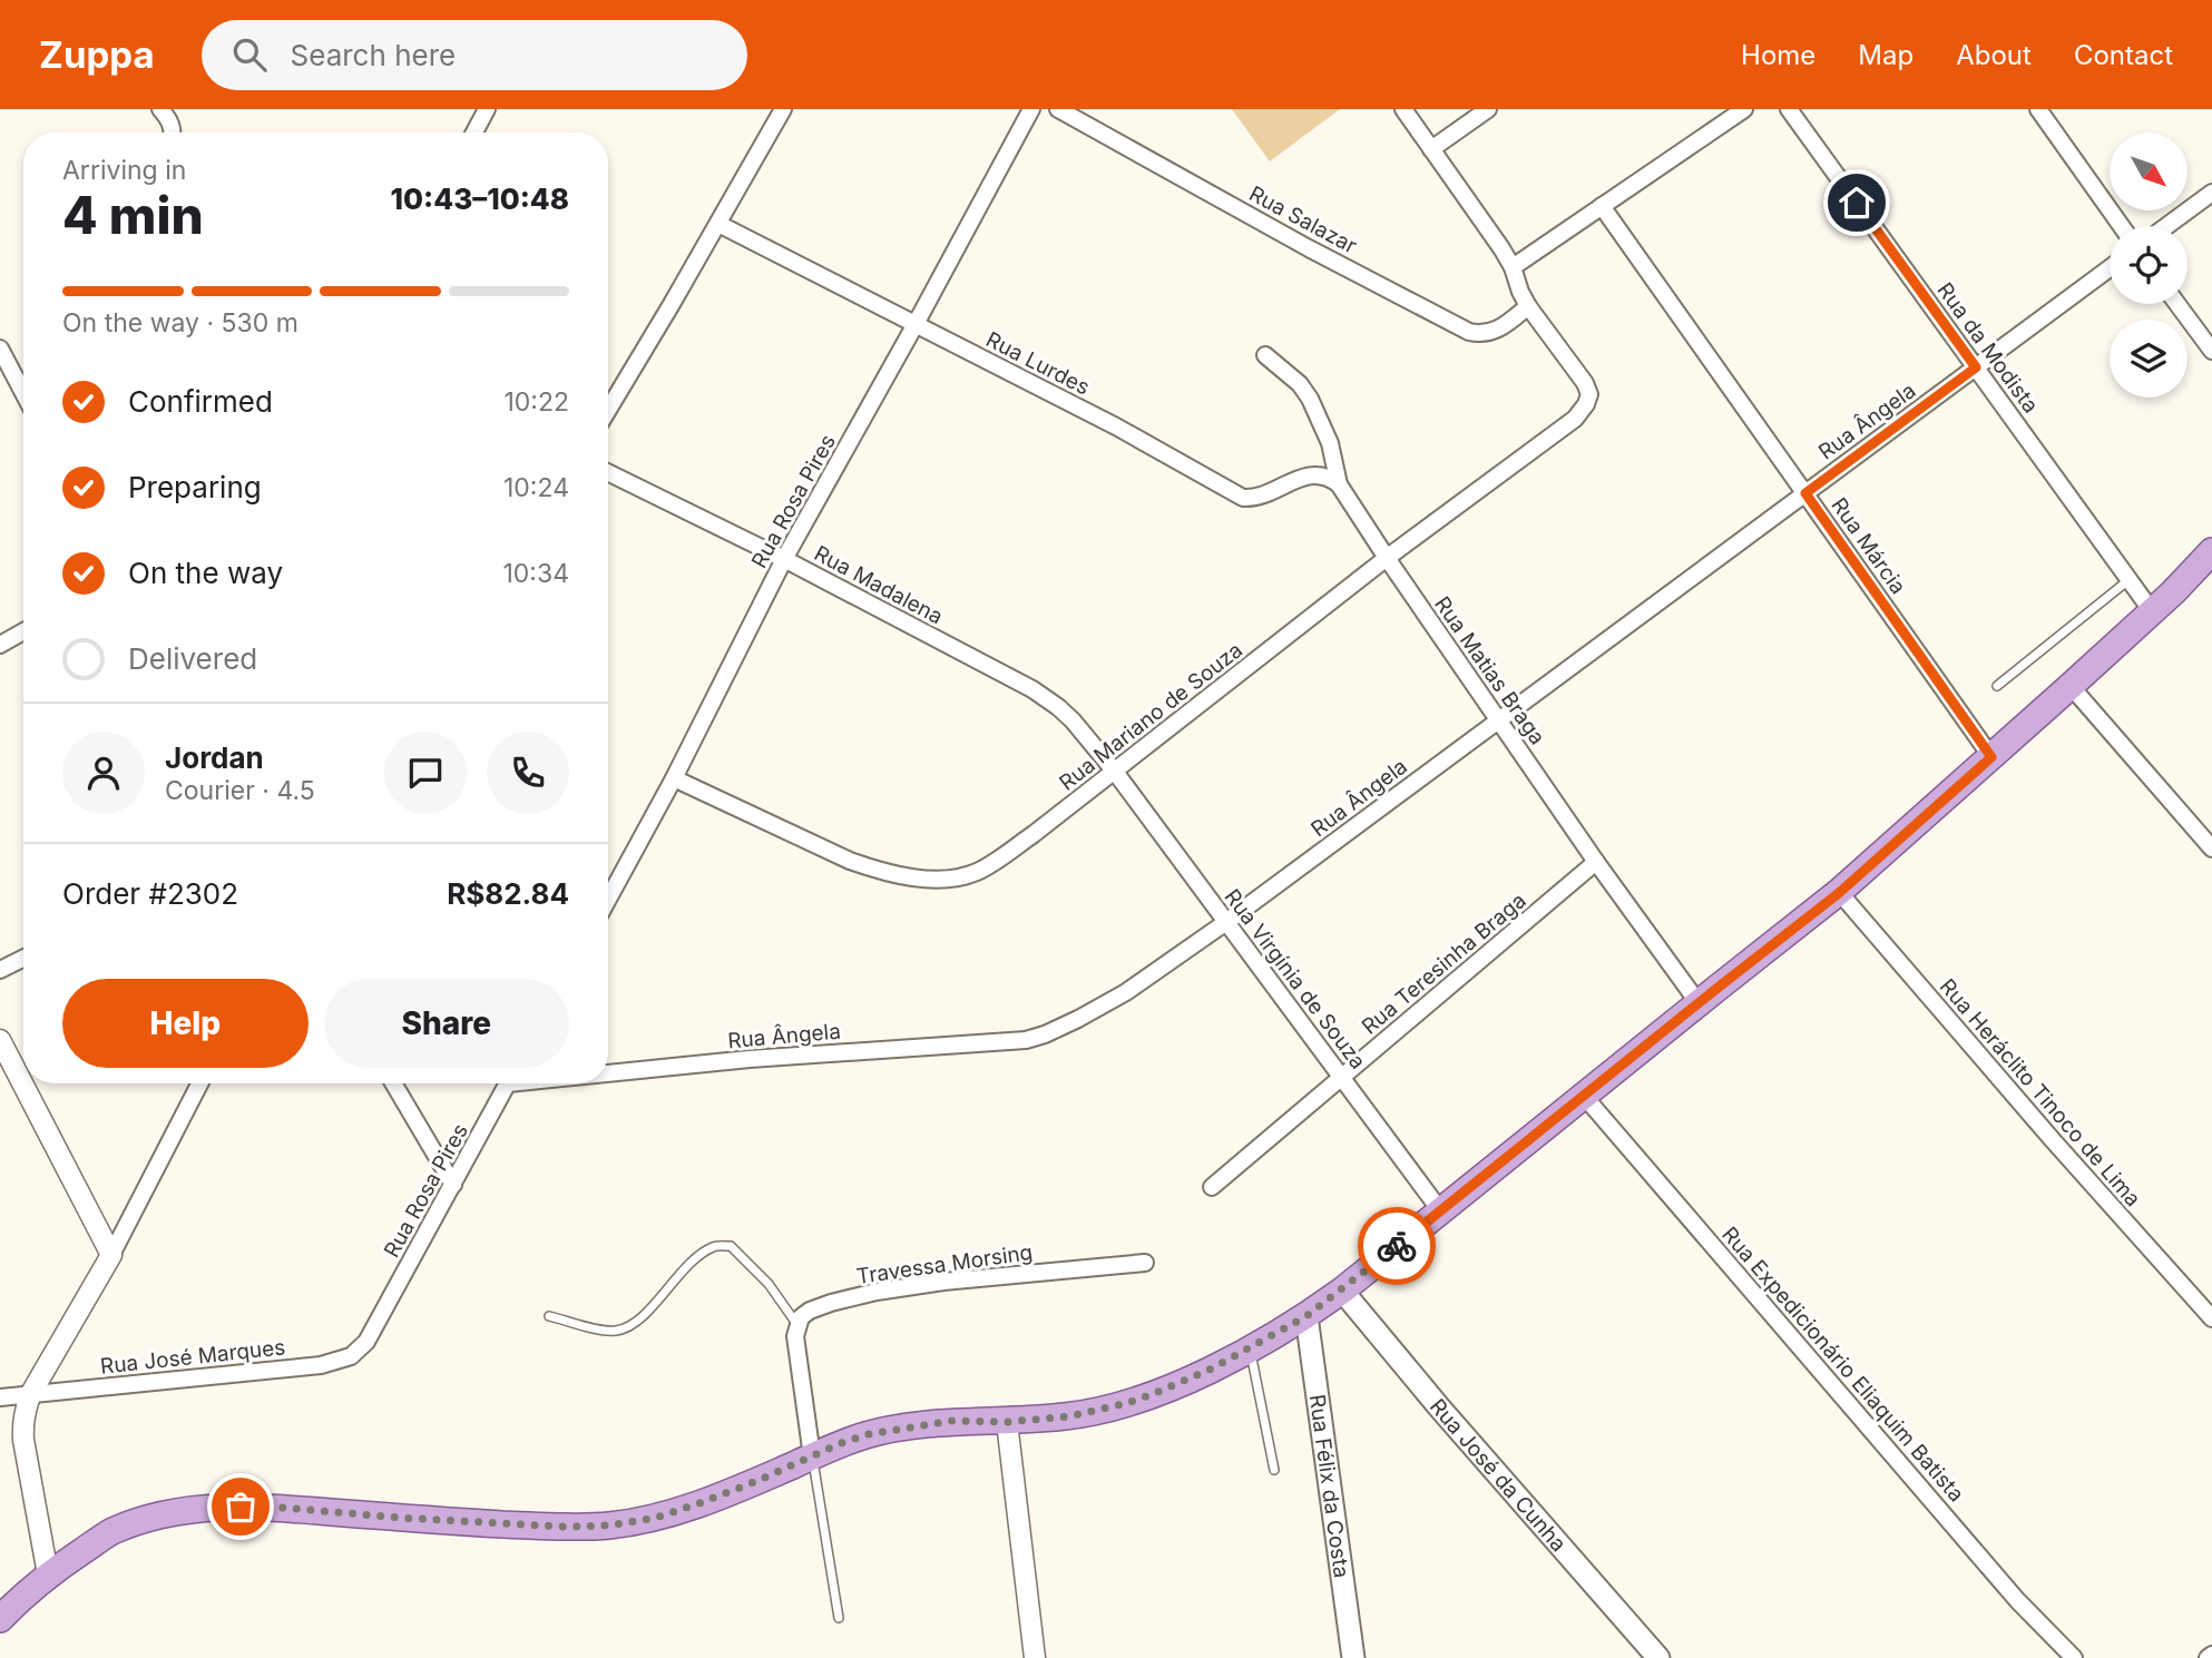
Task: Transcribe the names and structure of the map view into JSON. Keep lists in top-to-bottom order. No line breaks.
{"streets":{"main road":["Rua José da Cunha","Rua Félix da Costa"],"street":["Rua Salazar","Rua da Modista","Rua Lurdes","Rua Ângela","Rua Rosa Pires","Rua Márcia","Rua Madalena","Rua Matias Braga","Rua Mariano de Souza","Rua Teresinha Braga","Rua Virgínia de Souza","Rua Heráclito Tinoco de Lima","Travessa Morsing","Rua José Marques","Rua Expedicionário Eliaquim Batista"]},"crossings":[["Rua Salazar","Rua Mariano de Souza"],["Rua da Modista","Rua Ângela"],["Rua Lurdes","Rua Rosa Pires"],["Rua Lurdes","Rua Matias Braga"],["Rua Ângela","Rua Márcia"],["Rua Ângela","Rua Matias Braga"],["Rua Ângela","Rua Virgínia de Souza"],["Rua Rosa Pires","Rua Madalena"],["Rua Rosa Pires","Rua Mariano de Souza"],["Rua Rosa Pires","Rua José Marques"],["Rua Madalena","Rua Mariano de Souza"],["Rua Madalena","Rua Virgínia de Souza"],["Rua Matias Braga","Rua Mariano de Souza"],["Rua Matias Braga","Rua Teresinha Braga"],["Rua Mariano de Souza","Rua Virgínia de Souza"],["Rua Teresinha Braga","Rua Virgínia de Souza"]],"north":"bottom right","page":{"header":"Zuppa","search":"Search here","nav":["Home","Map","About","Contact"],"heading":["4 min","Arriving in","10:43–10:48"],"panel":["Jordan","Courier · 4.5","Order #2302","R$82.84"],"bar":"On the way · 530 m","list":[["Confirmed","10:22"],["Preparing","10:24"],["On the way","10:34"],"Delivered"],"buttons":["Help","Share"]}}
